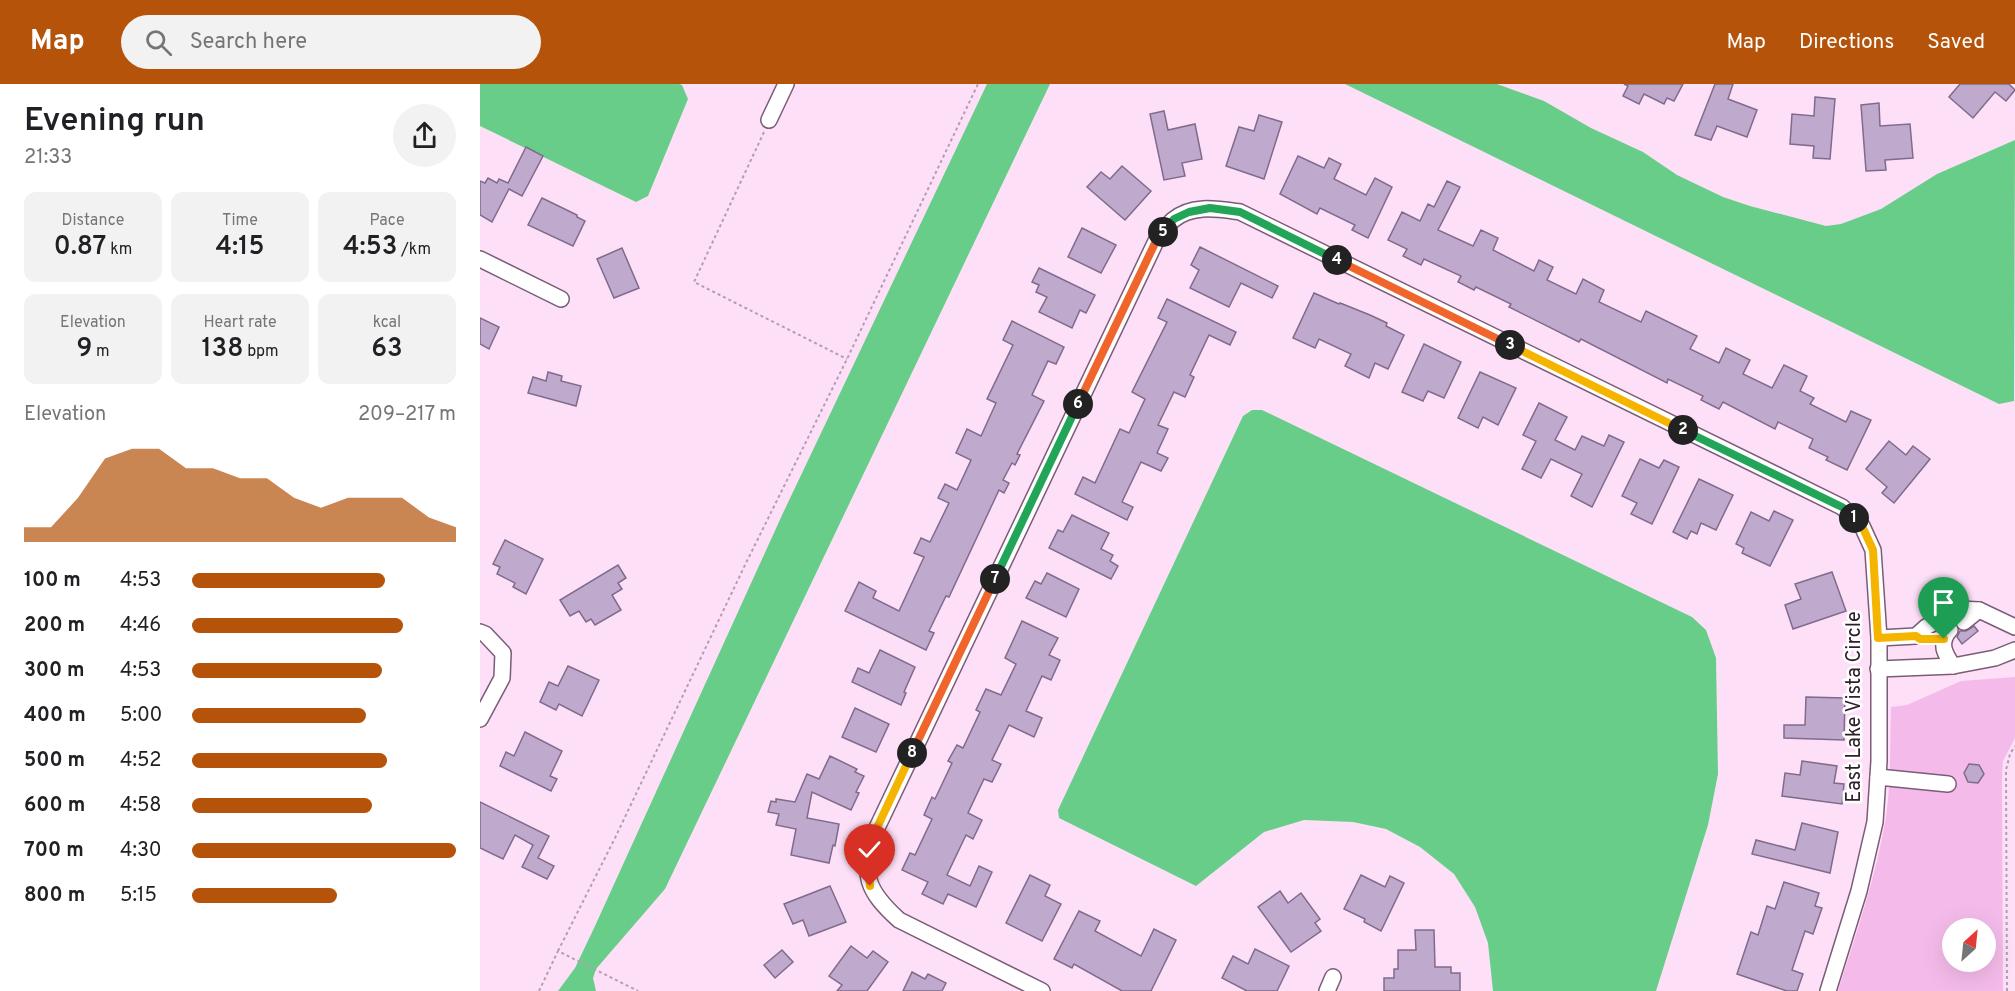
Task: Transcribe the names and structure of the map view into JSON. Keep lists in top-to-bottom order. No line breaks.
{"streets":{"street":["East Lake Vista Circle"]},"north":"top right","page":{"header":"Map","search":"Search here","nav":["Map","Directions","Saved"],"heading":["Evening run","21:33"],"stats":[["Distance","0.87 km"],["Time","4:15"],["Pace","4:53 /km"],["Elevation","9 m"],["Heart rate","138 bpm"],["kcal","63"]],"pins":["5","4","3","6","2","1","7","8"],"chart":["Elevation","209–217 m"],"list":[{"name":"100 m","note":"4:53"},{"name":"200 m","note":"4:46"},{"name":"300 m","note":"4:53"},{"name":"400 m","note":"5:00"},{"name":"500 m","note":"4:52"},{"name":"600 m","note":"4:58"},{"name":"700 m","note":"4:30"},{"name":"800 m","note":"5:15"}]}}
